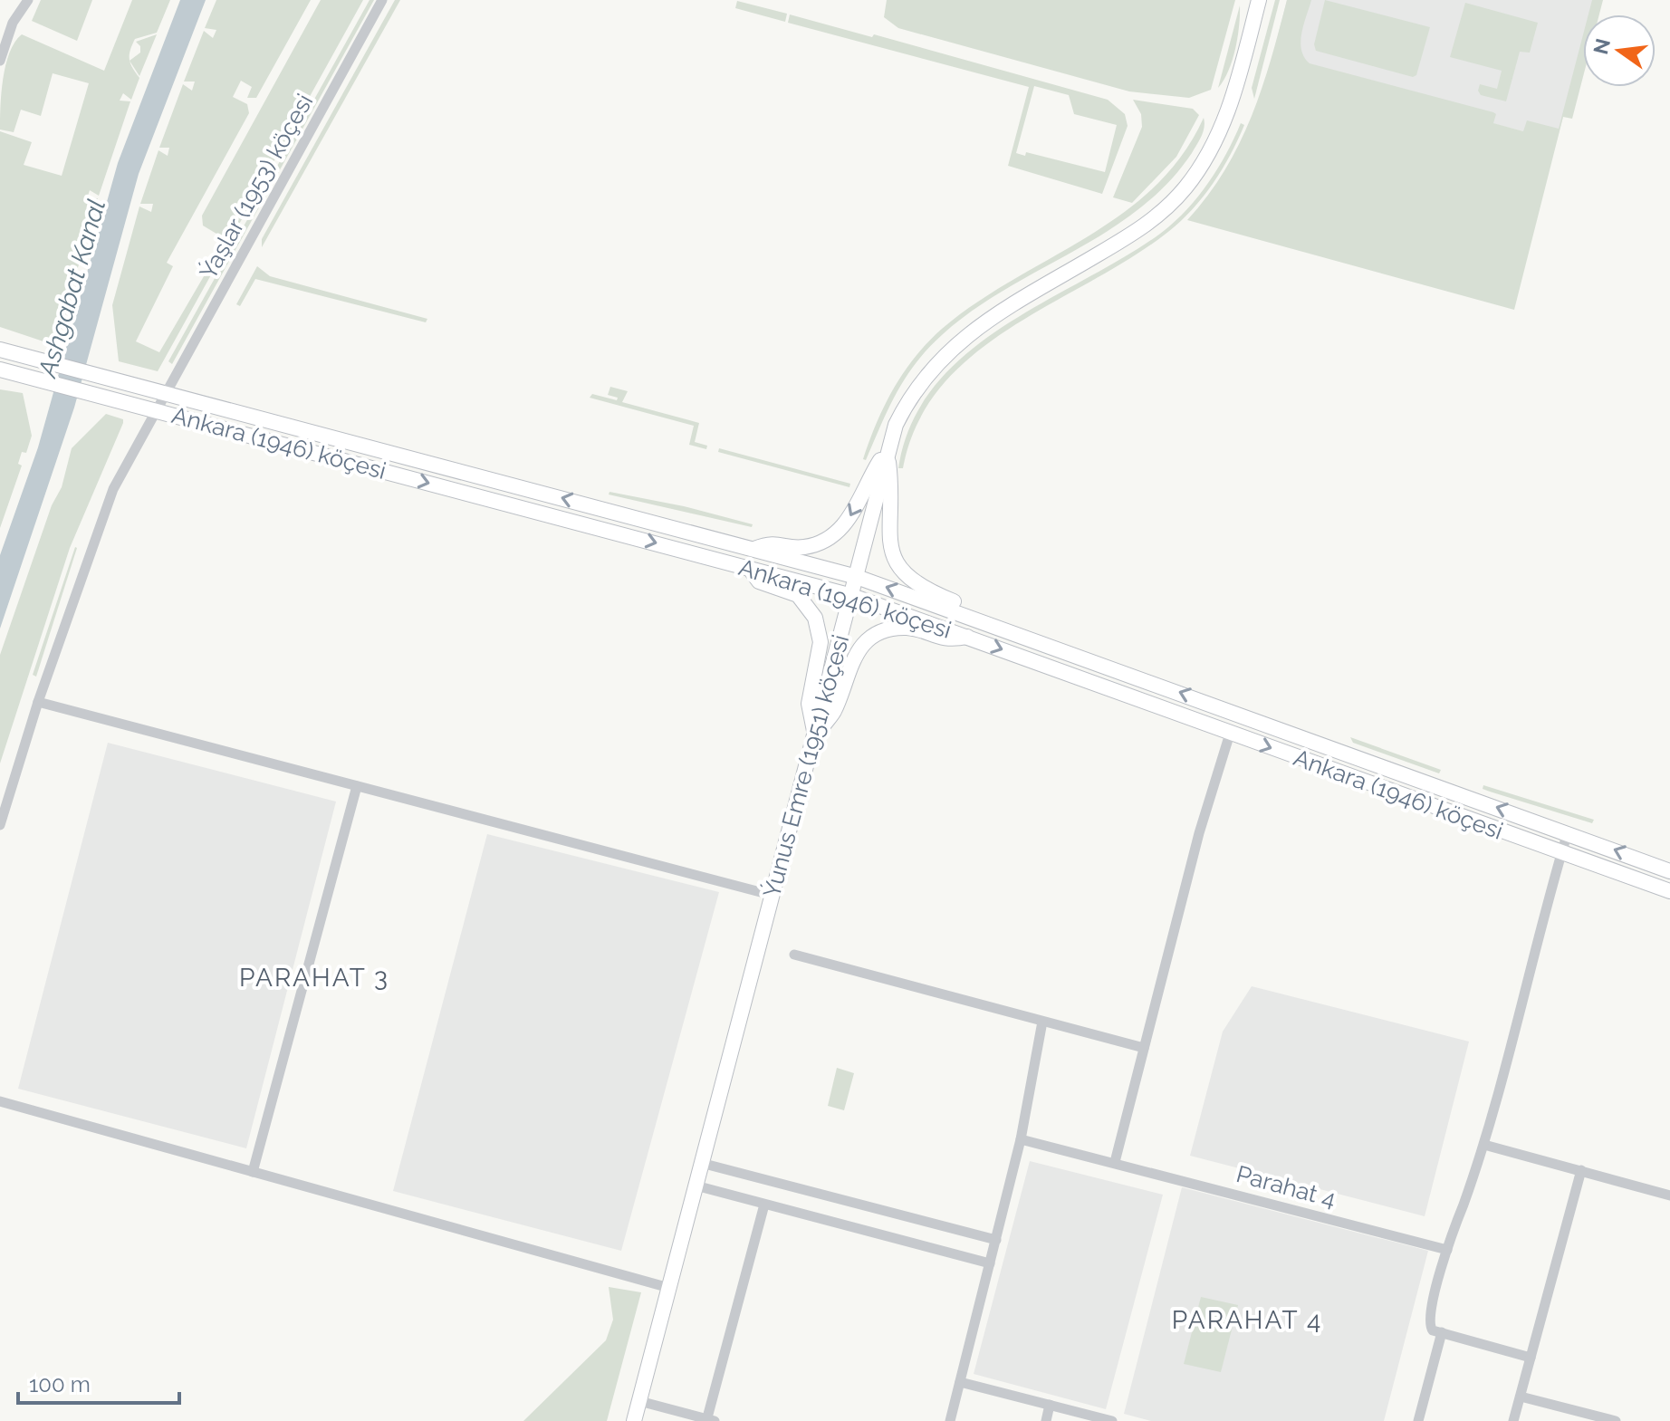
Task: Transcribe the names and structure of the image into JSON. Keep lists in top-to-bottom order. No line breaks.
{"streets":{"main road":["Ankara (1946) köçesi","Ýunus Emre (1951) köçesi"],"street":["Ýaşlar (1953) köçesi","Parahat 4"]},"crossings":[["Ýaşlar (1953) köçesi","Ankara (1946) köçesi"],["Ankara (1946) köçesi","Ýunus Emre (1951) köçesi"]],"districts":["PARAHAT 3","PARAHAT 4"],"water":["Ashgabat Kanal"],"scale_bar":"100 m","north":"left"}
